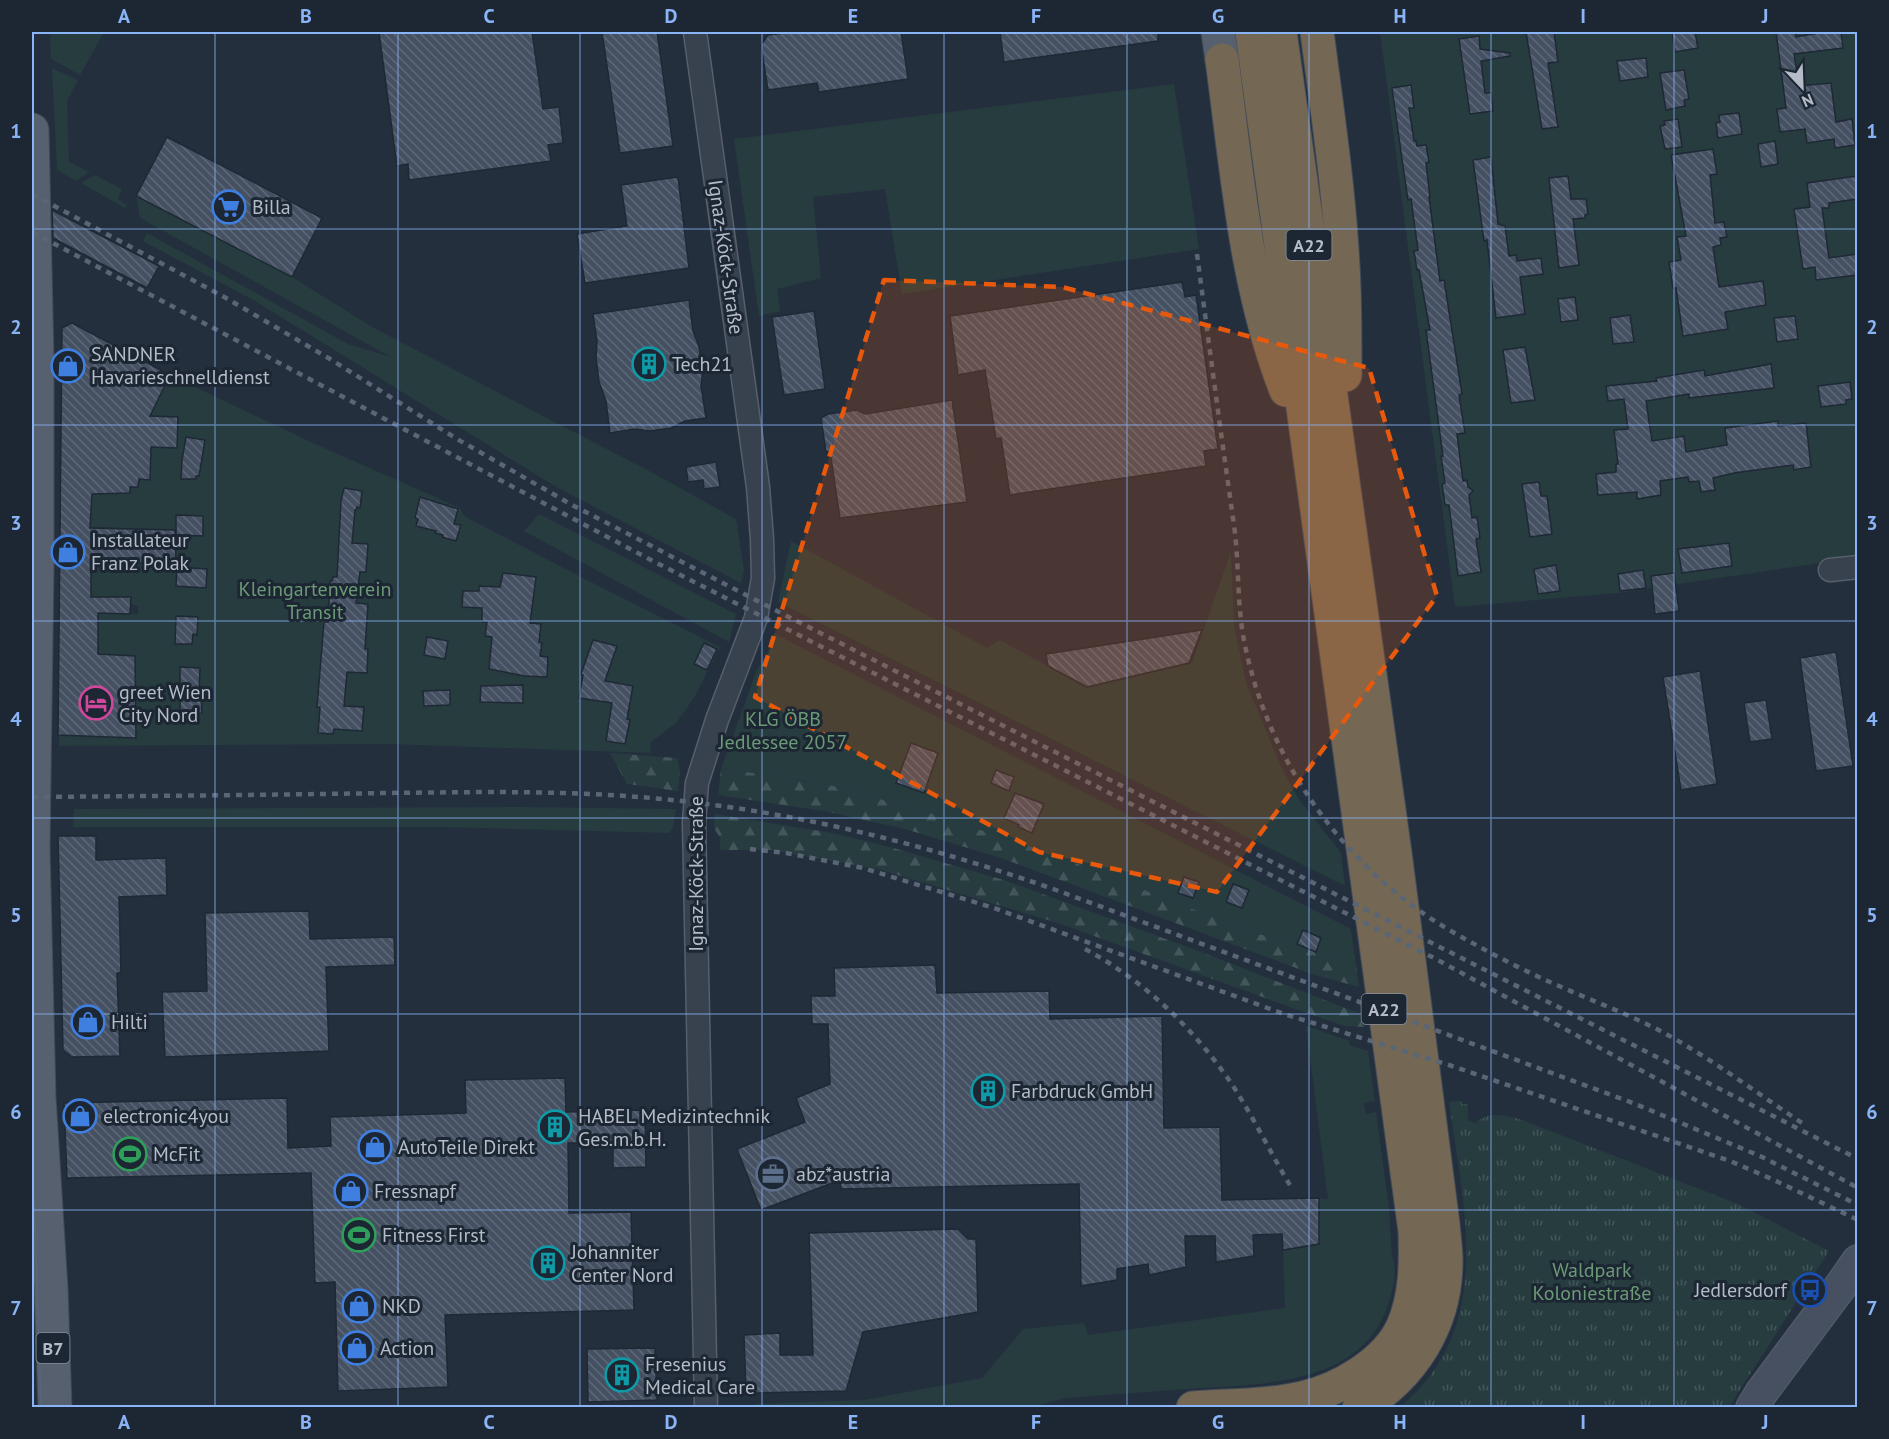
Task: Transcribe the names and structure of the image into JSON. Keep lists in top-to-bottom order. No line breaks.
{"streets":{"highway":["A22"],"main road":["B7"],"street":["Ignaz-Köck-Straße"]},"parks":["Kleingartenverein Transit","KLG ÖBB Jedlessee 2057","Waldpark Koloniestraße"],"places":{"supermarket":["Billa"],"building":["Tech21","Farbdruck GmbH","HABEL Medizintechnik Ges.m.b.H.","Johanniter Center Nord","Fresenius Medical Care"],"shop":["SANDNER Havarieschnelldienst","Installateur Franz Polak","Hilti","electronic4you","AutoTeile Direkt","Fressnapf","NKD","Action"],"hotel":["greet Wien City Nord"],"sports":["McFit","Fitness First"],"office":["abz*austria"],"bus stop":["Jedlersdorf"]},"north":"bottom right","grid":{"columns":["A","B","C","D","E","F","G","H","I","J"],"rows":["1","2","3","4","5","6","7"]}}
